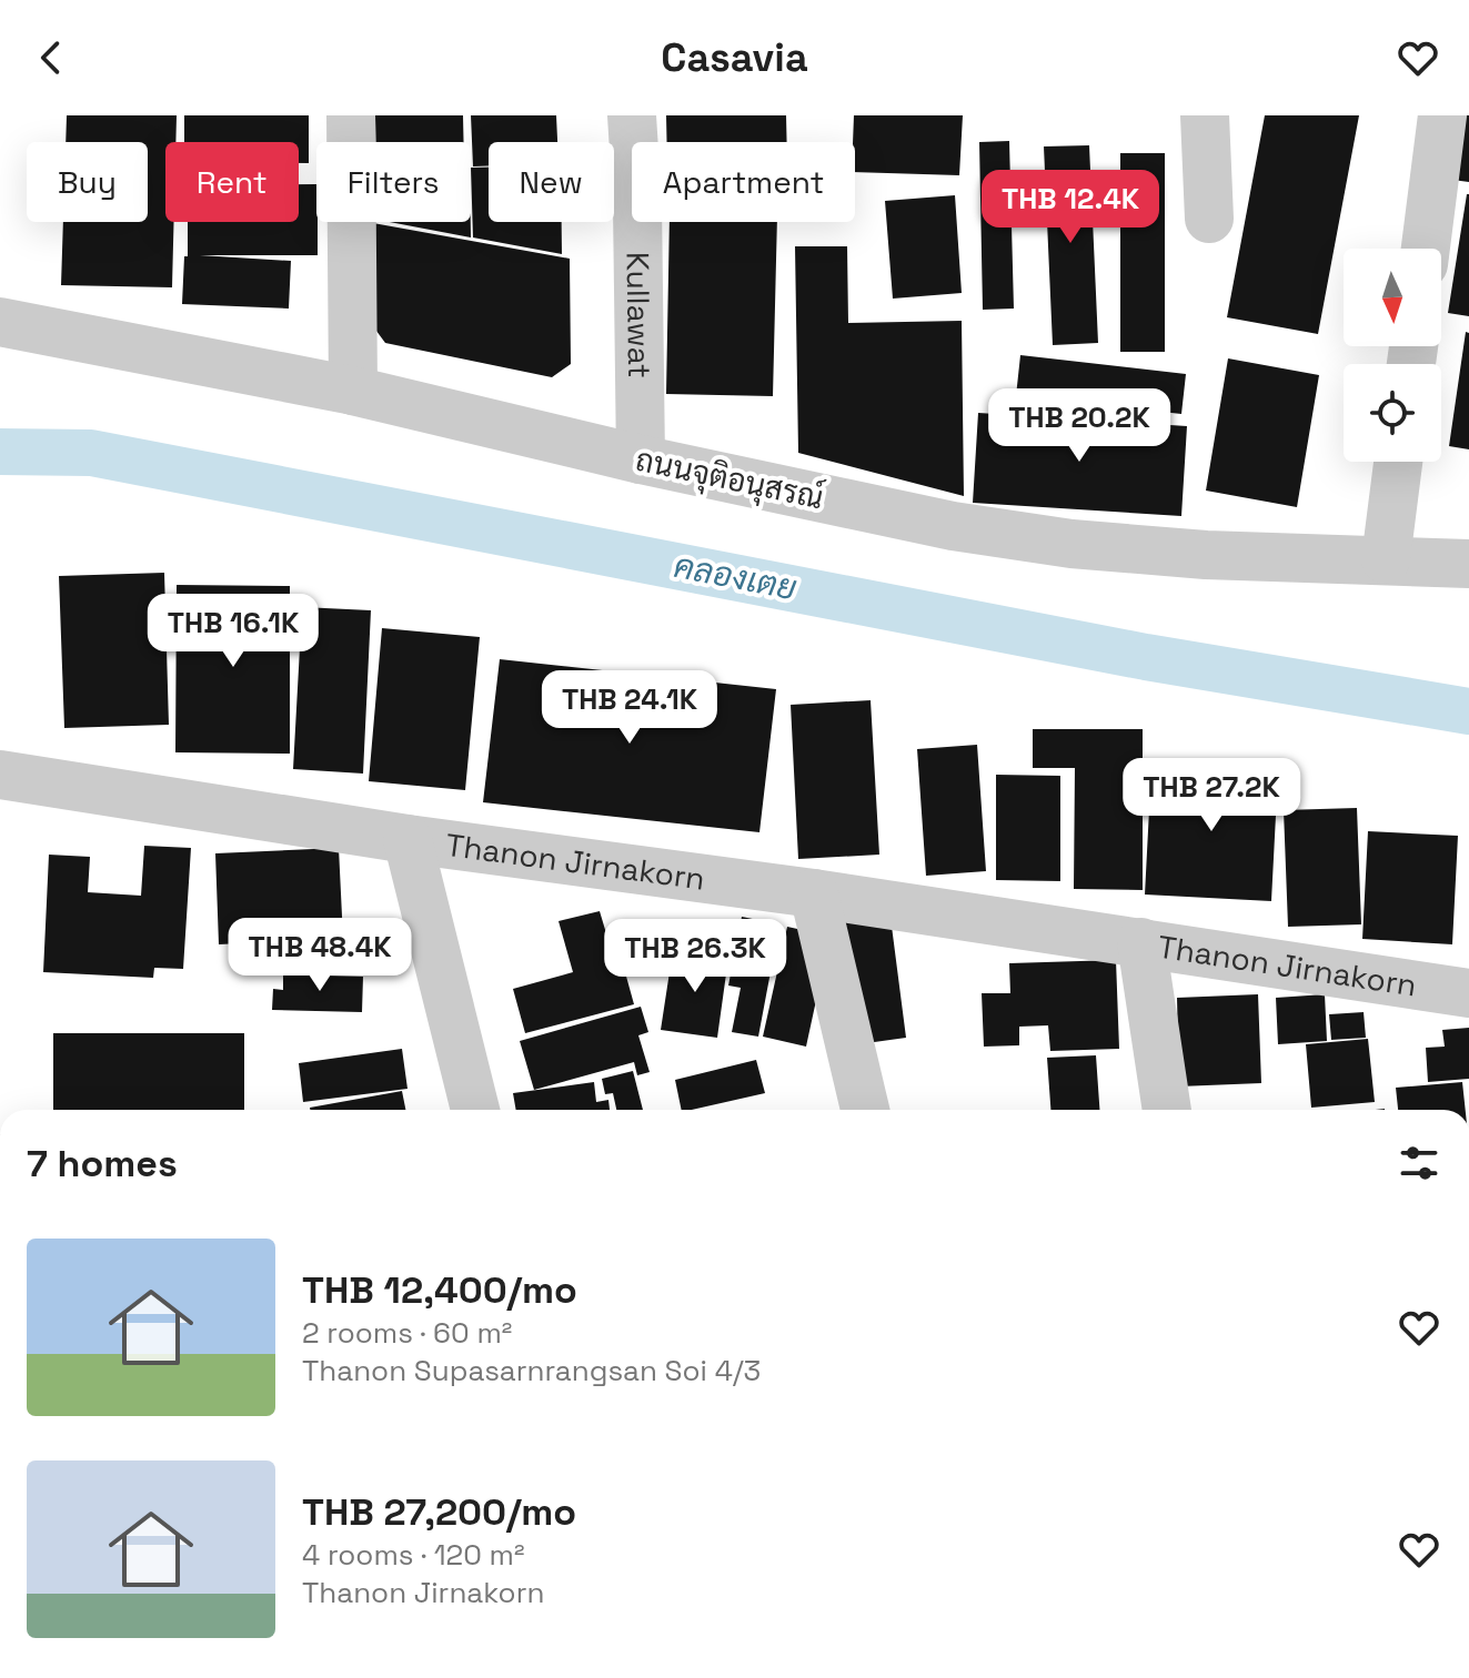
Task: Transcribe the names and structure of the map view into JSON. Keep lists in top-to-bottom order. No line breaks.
{"streets":{"street":["Kullawat","ถนนจุติอนุสรณ์","Thanon Jirnakorn"]},"crossings":[["Kullawat","ถนนจุติอนุสรณ์"]],"water":["คลองเตย"],"north":"bottom","page":{"header":"Casavia","chip":["Buy","Rent","Filters","New","Apartment"],"price":["THB 12.4K","THB 20.2K","THB 16.1K","THB 24.1K","THB 27.2K","THB 48.4K","THB 26.3K"],"heading":"7 homes","list":[{"name":"THB 12,400/mo","note":"2 rooms · 60 m² · Thanon Supasarnrangsan Soi 4/3"},{"name":"THB 27,200/mo","note":"4 rooms · 120 m² · Thanon Jirnakorn"}]}}
